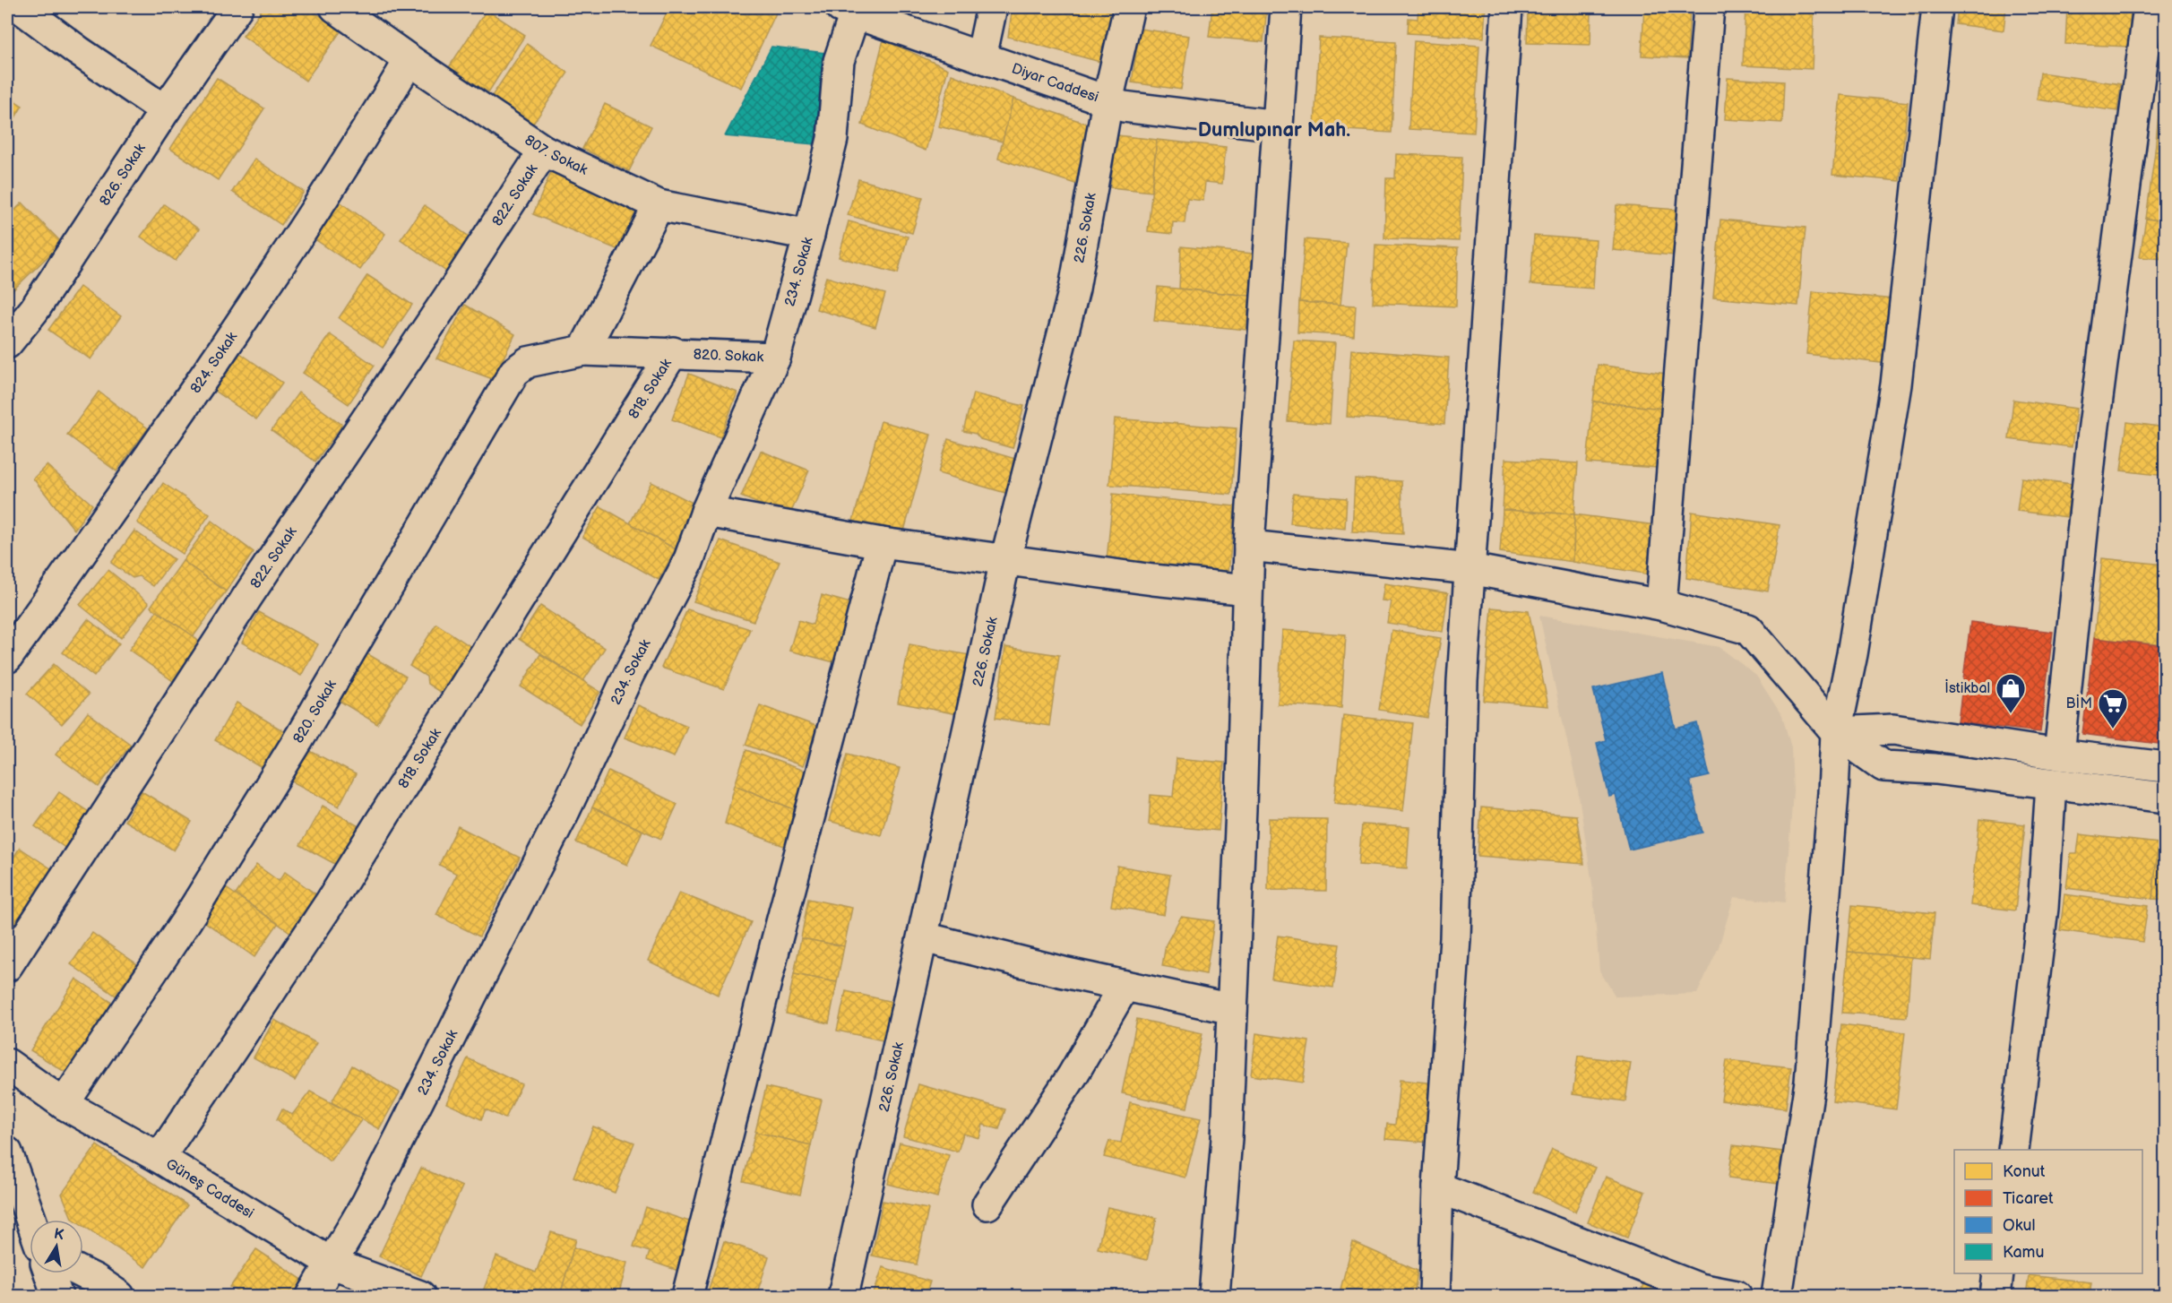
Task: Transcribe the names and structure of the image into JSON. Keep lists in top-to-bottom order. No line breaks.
{"streets":{"street":["Diyar Caddesi","807. Sokak","826. Sokak","822. Sokak","226. Sokak","234. Sokak","820. Sokak","824. Sokak","818. Sokak","Güneş Caddesi"]},"crossings":[["Diyar Caddesi","226. Sokak"],["Diyar Caddesi","234. Sokak"],["807. Sokak","822. Sokak"],["807. Sokak","234. Sokak"],["807. Sokak","824. Sokak"],["234. Sokak","820. Sokak"],["234. Sokak","Güneş Caddesi"],["820. Sokak","818. Sokak"],["820. Sokak","Güneş Caddesi"],["818. Sokak","Güneş Caddesi"]],"districts":["Dumlupınar Mah."],"places":{"shop":["İstikbal"],"supermarket":["BİM"]},"legend":["Konut","Ticaret","Okul","Kamu"],"north":"top"}
